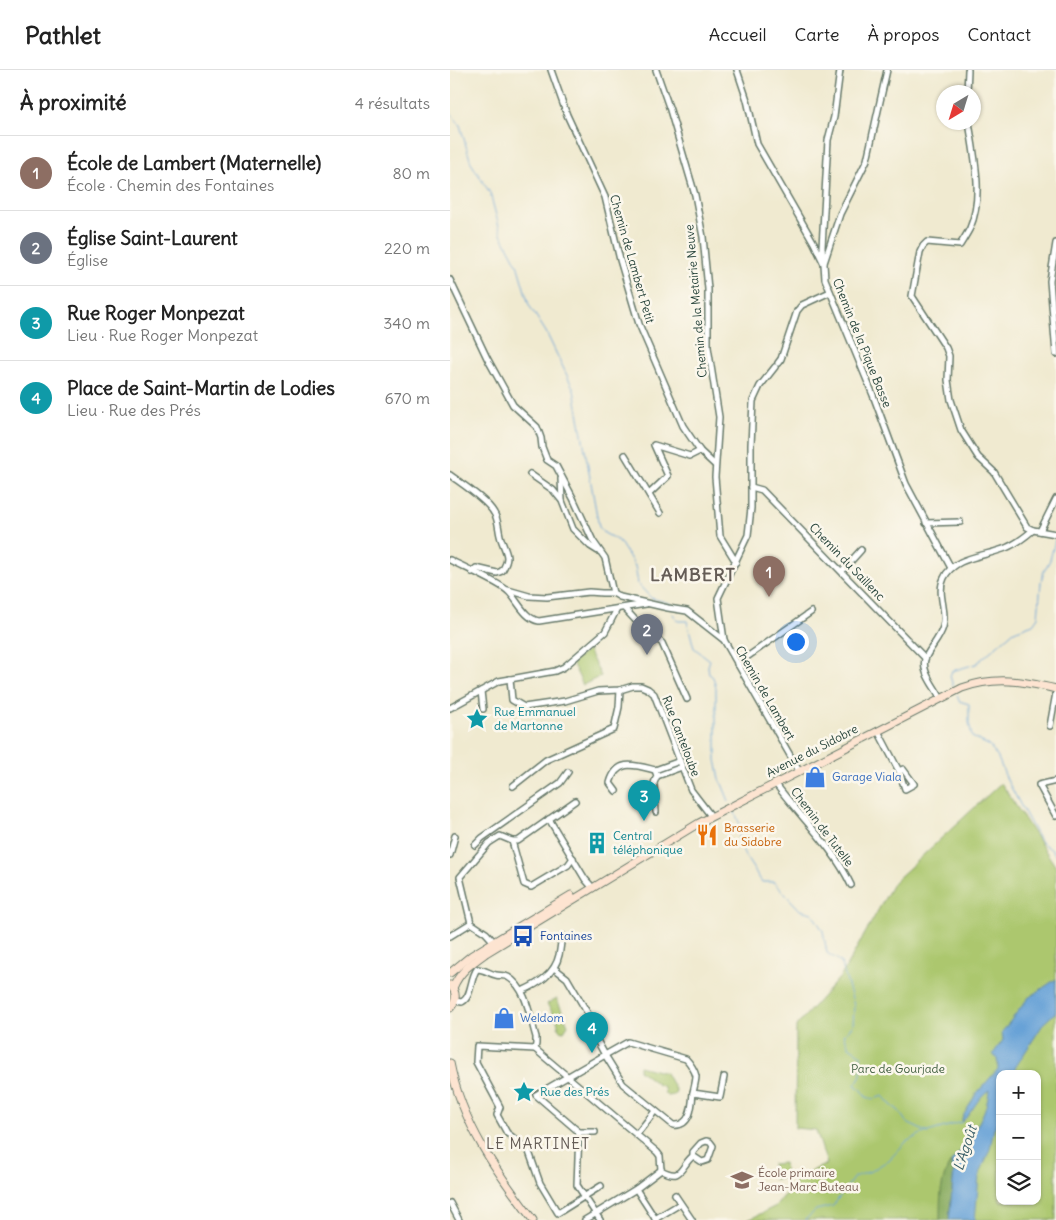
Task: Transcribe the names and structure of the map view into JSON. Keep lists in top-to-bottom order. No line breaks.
{"streets":{"main road":["Avenue du Sidobre"],"street":["Chemin de Lambert Petit","Chemin de la Metairie Neuve","Chemin de la Pique Basse","Chemin du Saillenc","Chemin de Lambert","Rue Canteloube","Chemin de Tutelle"]},"crossings":[["Chemin de Lambert Petit","Chemin de la Metairie Neuve"],["Chemin de Lambert","Avenue du Sidobre"],["Rue Canteloube","Avenue du Sidobre"],["Avenue du Sidobre","Chemin de Tutelle"]],"districts":["LAMBERT","LE MARTINET"],"water":["L'Agoût"],"parks":["Parc de Gourjade"],"places":{"place":["Rue Emmanuel de Martonne","Rue des Prés"],"shop":["Garage Viala","Weldom"],"restaurant":["Brasserie du Sidobre"],"building":["Central téléphonique"],"bus stop":["Fontaines"],"school or university":["École primaire Jean-Marc Buteau"]},"north":"bottom left","page":{"header":"Pathlet","nav":["Accueil","Carte","À propos","Contact"],"heading":["À proximité","4 résultats"],"list":[{"mark":"1","name":"École de Lambert (Maternelle)","note":"École · Chemin des Fontaines","value":"80 m"},{"mark":"2","name":"Église Saint-Laurent","note":"Église","value":"220 m"},{"mark":"3","name":"Rue Roger Monpezat","note":"Lieu · Rue Roger Monpezat","value":"340 m"},{"mark":"4","name":"Place de Saint-Martin de Lodies","note":"Lieu · Rue des Prés","value":"670 m"}],"pins":["1","2","3","4"],"map_buttons":["+","−"]}}
